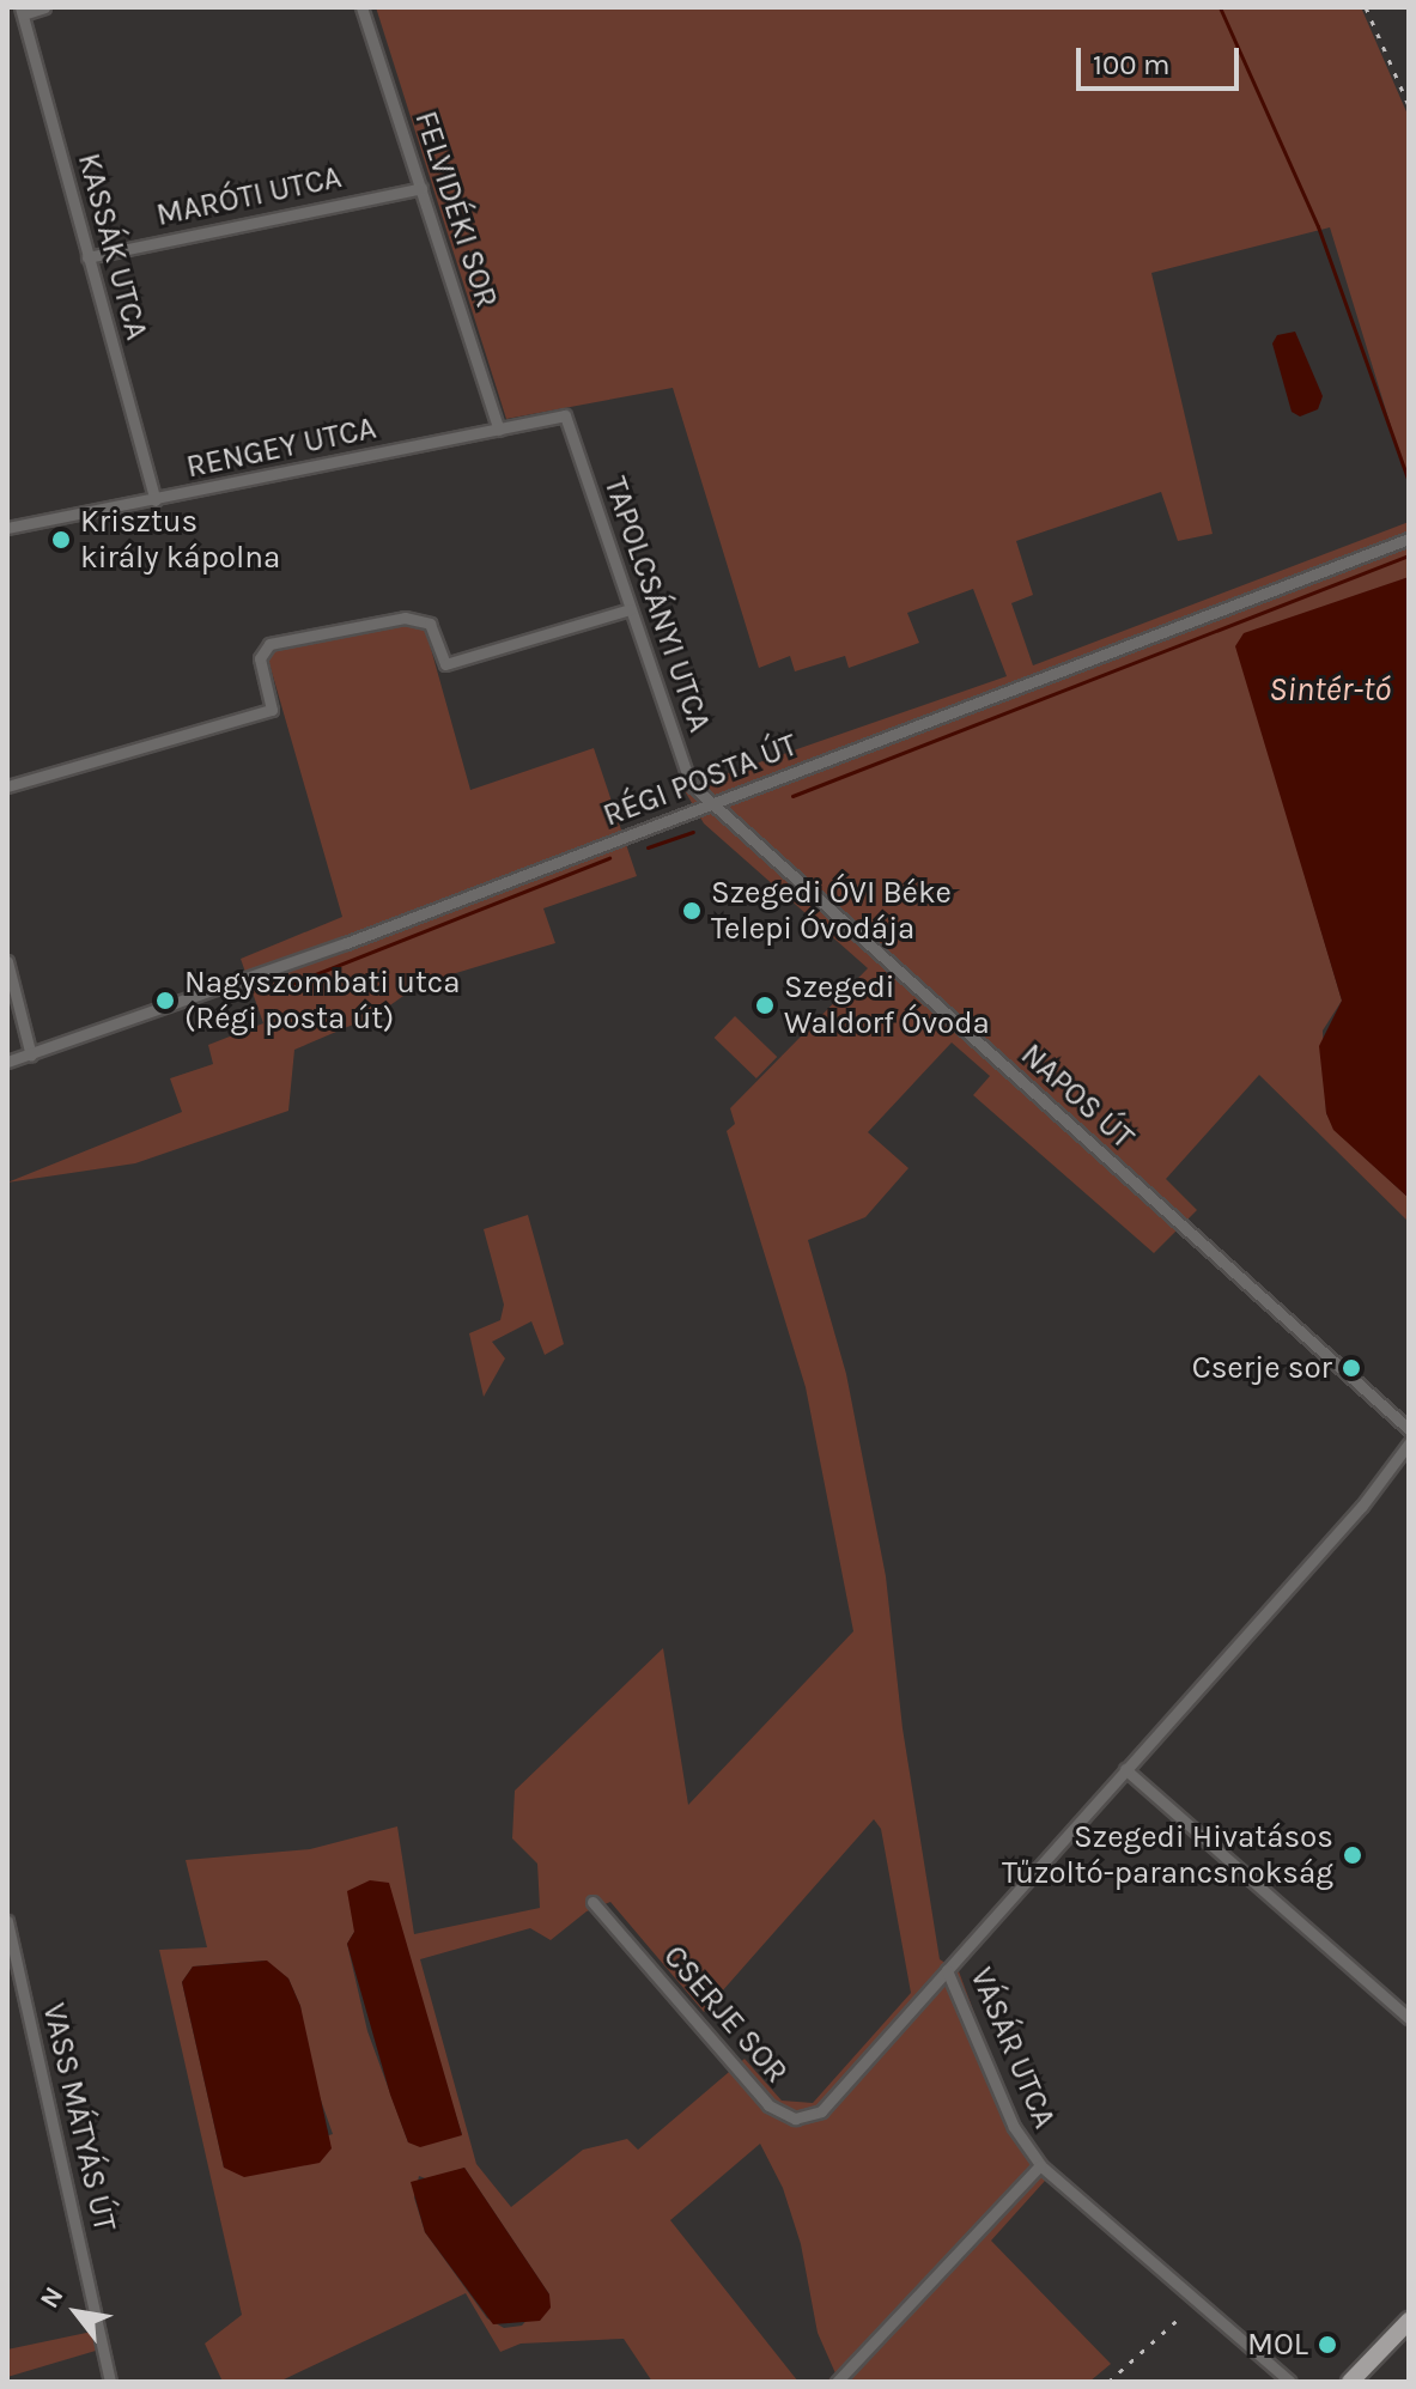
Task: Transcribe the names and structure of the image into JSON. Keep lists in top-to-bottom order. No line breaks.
{"streets":{"street":["MARÓTI UTCA","FELVIDÉKI SOR","KASSÁK UTCA","RENGEY UTCA","TAPOLCSÁNYI UTCA","RÉGI POSTA ÚT","NAPOS ÚT","CSERJE SOR","VÁSÁR UTCA","VASS MÁTYÁS ÚT"]},"crossings":[["MARÓTI UTCA","FELVIDÉKI SOR"],["MARÓTI UTCA","KASSÁK UTCA"],["FELVIDÉKI SOR","RENGEY UTCA"],["KASSÁK UTCA","RENGEY UTCA"],["RENGEY UTCA","TAPOLCSÁNYI UTCA"],["TAPOLCSÁNYI UTCA","RÉGI POSTA ÚT"],["TAPOLCSÁNYI UTCA","NAPOS ÚT"],["RÉGI POSTA ÚT","NAPOS ÚT"],["CSERJE SOR","VÁSÁR UTCA"]],"water":["Sintér-tó"],"places":["Krisztus király kápolna","Szegedi ÓVI Béke Telepi Óvodája","Nagyszombati utca (Régi posta út)","Szegedi Waldorf Óvoda","Cserje sor","Szegedi Hivatásos Tűzoltó-parancsnokság","MOL"],"scale_bar":"100 m","north":"top left"}
